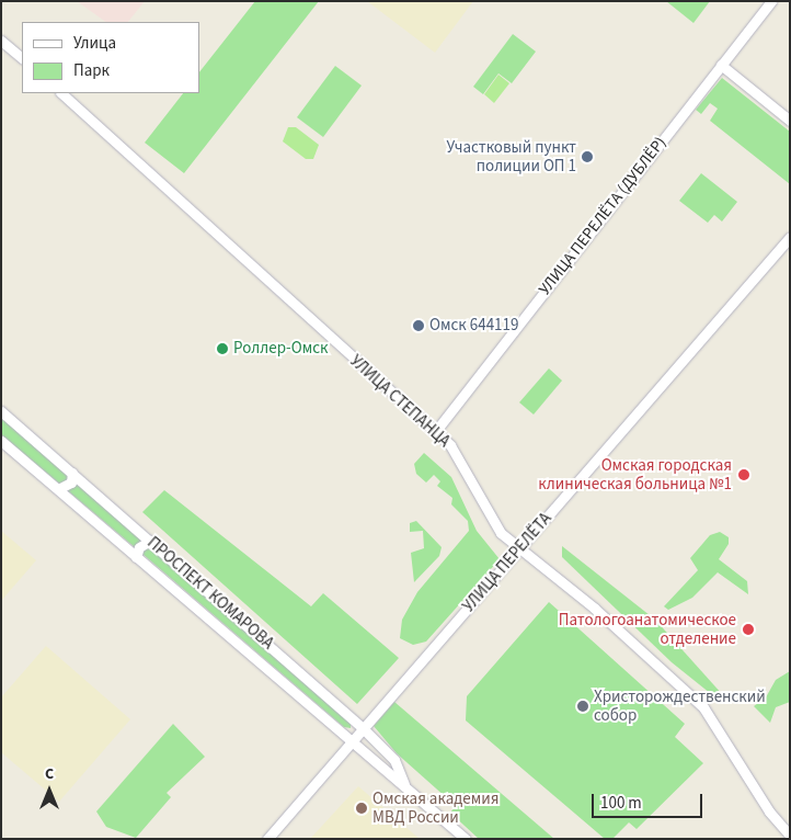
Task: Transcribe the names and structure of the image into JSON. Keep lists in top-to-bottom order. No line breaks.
{"streets":{"main road":["УЛИЦА ПЕРЕЛЁТА (ДУБЛЁР)","УЛИЦА СТЕПАНЦА","УЛИЦА ПЕРЕЛЁТА","ПРОСПЕКТ КОМАРОВА"]},"crossings":[["УЛИЦА ПЕРЕЛЁТА (ДУБЛЁР)","УЛИЦА СТЕПАНЦА"],["УЛИЦА СТЕПАНЦА","УЛИЦА ПЕРЕЛЁТА"],["УЛИЦА ПЕРЕЛЁТА","ПРОСПЕКТ КОМАРОВА"]],"places":["Участковый пункт полиции ОП 1","Омск 644119","Роллер-Омск","Омская городская клиническая больница №1","Патологоанатомическое отделение","Христорождественский собор","Омская академия МВД России"],"legend":["Улица","Парк"],"scale_bar":"100 m","north":"top"}
